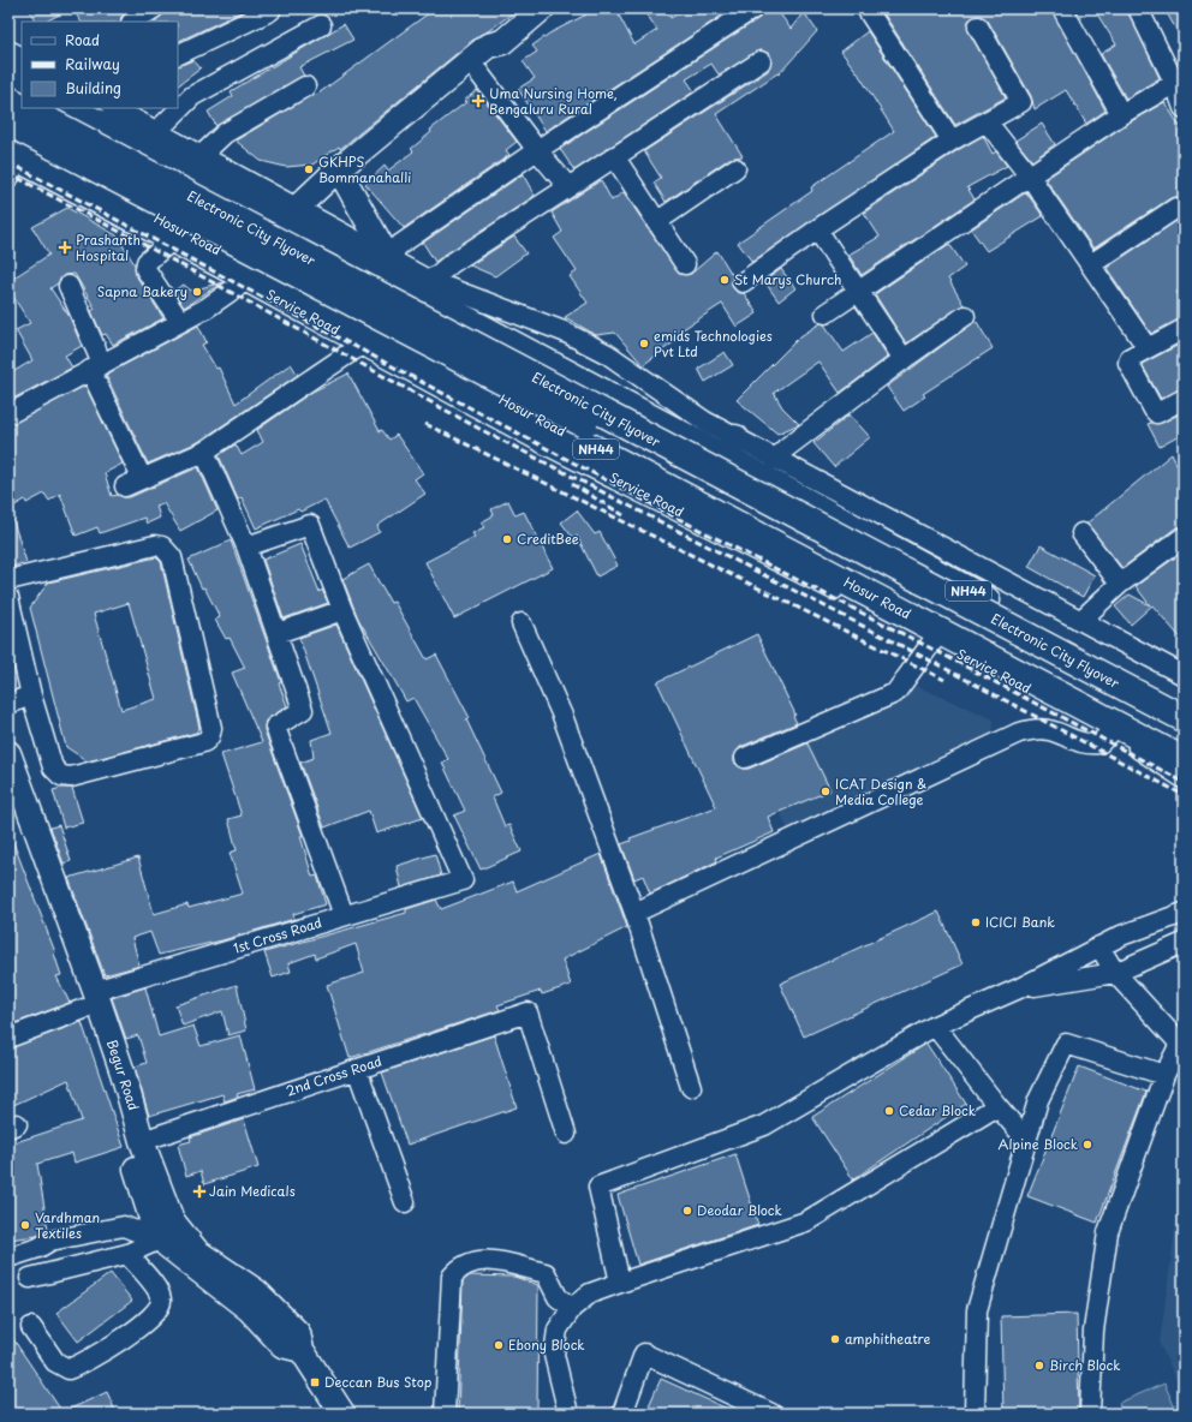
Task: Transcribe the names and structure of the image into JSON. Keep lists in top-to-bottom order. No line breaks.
{"streets":{"highway":["Electronic City Flyover","Hosur Road","NH44"],"main road":["Begur Road"],"street":["Service Road","1st Cross Road","2nd Cross Road"]},"crossings":[["Hosur Road","Service Road"],["1st Cross Road","Begur Road"],["Begur Road","2nd Cross Road"]],"places":{"health":["Uma Nursing Home, Bengaluru Rural","Prashanth Hospital","Jain Medicals"],"other":["GKHPS Bommanahalli","St Marys Church","Sapna Bakery","emids Technologies Pvt Ltd","CreditBee","ICAT Design & Media College","ICICI Bank","Cedar Block","Alpine Block","Deodar Block","Vardhman Textiles","amphitheatre","Ebony Block","Birch Block"],"transit":["Deccan Bus Stop"]},"legend":["Road","Railway","Building"]}
